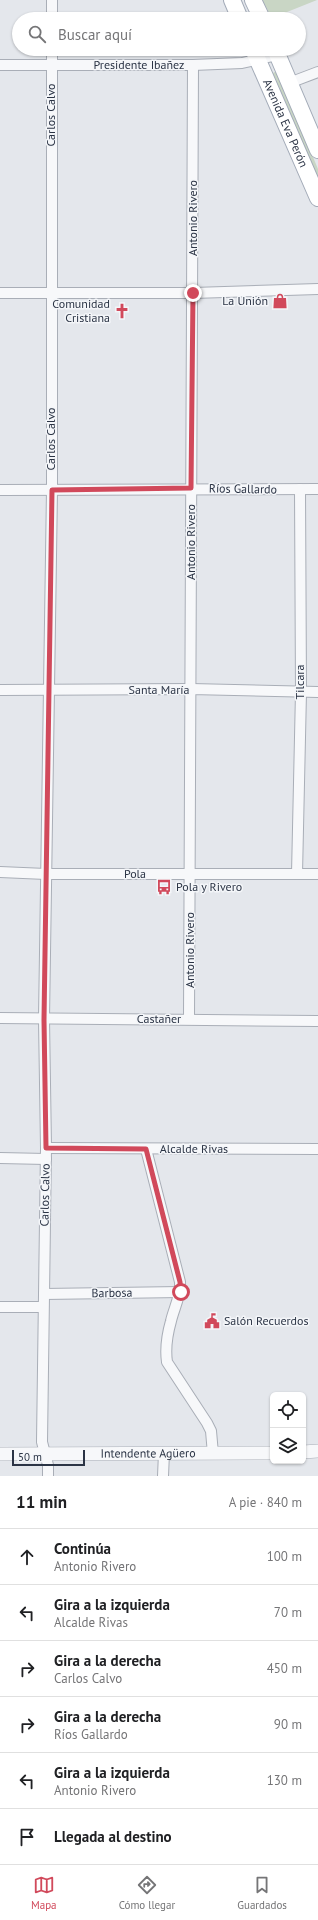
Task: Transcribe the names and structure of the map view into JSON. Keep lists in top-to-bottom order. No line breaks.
{"streets":{"main road":["Avenida Eva Perón"],"street":["Presidente Ibañez","Carlos Calvo","Antonio Rivero","Ríos Gallardo","Tilcara","Santa María","Pola","Castañer","Alcalde Rivas","Barbosa","Intendente Agüero"]},"crossings":[["Presidente Ibañez","Carlos Calvo"],["Presidente Ibañez","Antonio Rivero"],["Carlos Calvo","Ríos Gallardo"],["Carlos Calvo","Santa María"],["Carlos Calvo","Pola"],["Carlos Calvo","Castañer"],["Carlos Calvo","Alcalde Rivas"],["Carlos Calvo","Barbosa"],["Carlos Calvo","Intendente Agüero"],["Antonio Rivero","Ríos Gallardo"],["Antonio Rivero","Santa María"],["Antonio Rivero","Pola"],["Antonio Rivero","Castañer"],["Ríos Gallardo","Tilcara"],["Tilcara","Santa María"],["Tilcara","Pola"]],"places":{"shop":["La Unión"],"church":["Comunidad Cristiana"],"bus stop":["Pola y Rivero"],"public building":["Salón Recuerdos"]},"scale_bar":"50 m","page":{"search":"Buscar aquí","scale":"50 m","heading":["11 min","A pie · 840 m"],"list":[["Continúa","Antonio Rivero","100 m"],["Gira a la izquierda","Alcalde Rivas","70 m"],["Gira a la derecha","Carlos Calvo","450 m"],["Gira a la derecha","Ríos Gallardo","90 m"],["Gira a la izquierda","Antonio Rivero","130 m"],"Llegada al destino"],"nav":["Mapa","Cómo llegar","Guardados"]}}
